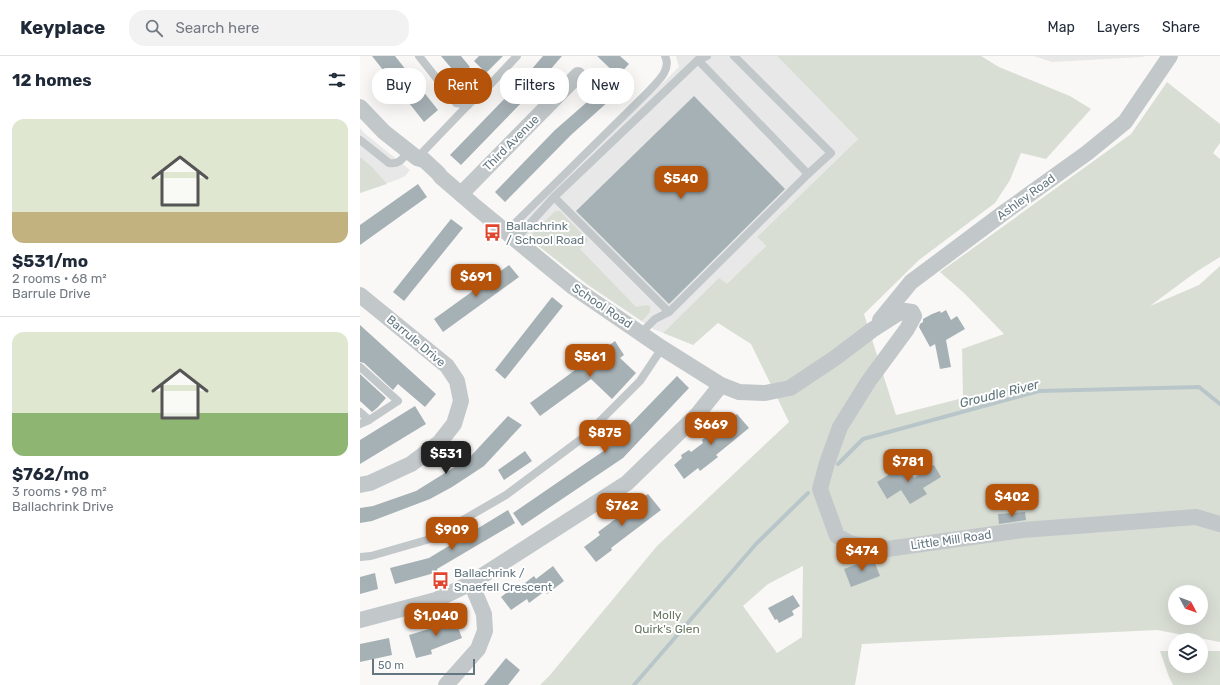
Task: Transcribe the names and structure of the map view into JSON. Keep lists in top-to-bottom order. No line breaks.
{"streets":{"street":["Third Avenue","Ashley Road","School Road","Barrule Drive","Little Mill Road"]},"crossings":[["Third Avenue","School Road"],["Ashley Road","School Road"],["Ashley Road","Little Mill Road"],["School Road","Little Mill Road"]],"water":["Groudle River"],"parks":["Molly Quirk's Glen"],"places":{"bus stop":["Ballachrink / School Road","Ballachrink / Snaefell Crescent"]},"scale_bar":"50 m","north":"bottom right","page":{"header":"Keyplace","search":"Search here","nav":["Map","Layers","Share"],"heading":"12 homes","chip":["Buy","Rent","Filters","New"],"list":[{"name":"$531/mo","note":"2 rooms · 68 m² · Barrule Drive"},{"name":"$762/mo","note":"3 rooms · 98 m² · Ballachrink Drive"}],"price":["$540","$691","$561","$669","$875","$531","$781","$402","$762","$909","$474","$1,040"],"scale":"50 m"}}
